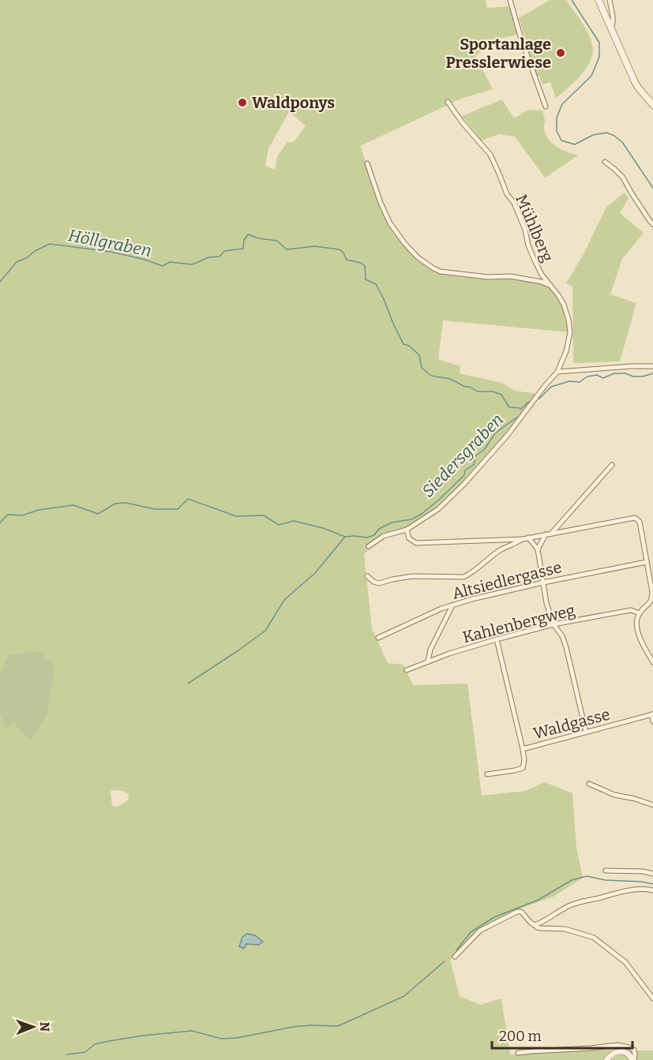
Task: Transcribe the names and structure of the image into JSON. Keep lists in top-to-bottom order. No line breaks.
{"streets":{"street":["Mühlberg","Altsiedlergasse","Kahlenbergweg","Waldgasse"]},"water":["Höllgraben","Siedersgraben"],"places":["Sportanlage Presslerwiese","Waldponys"],"scale_bar":"200 m","north":"right"}
